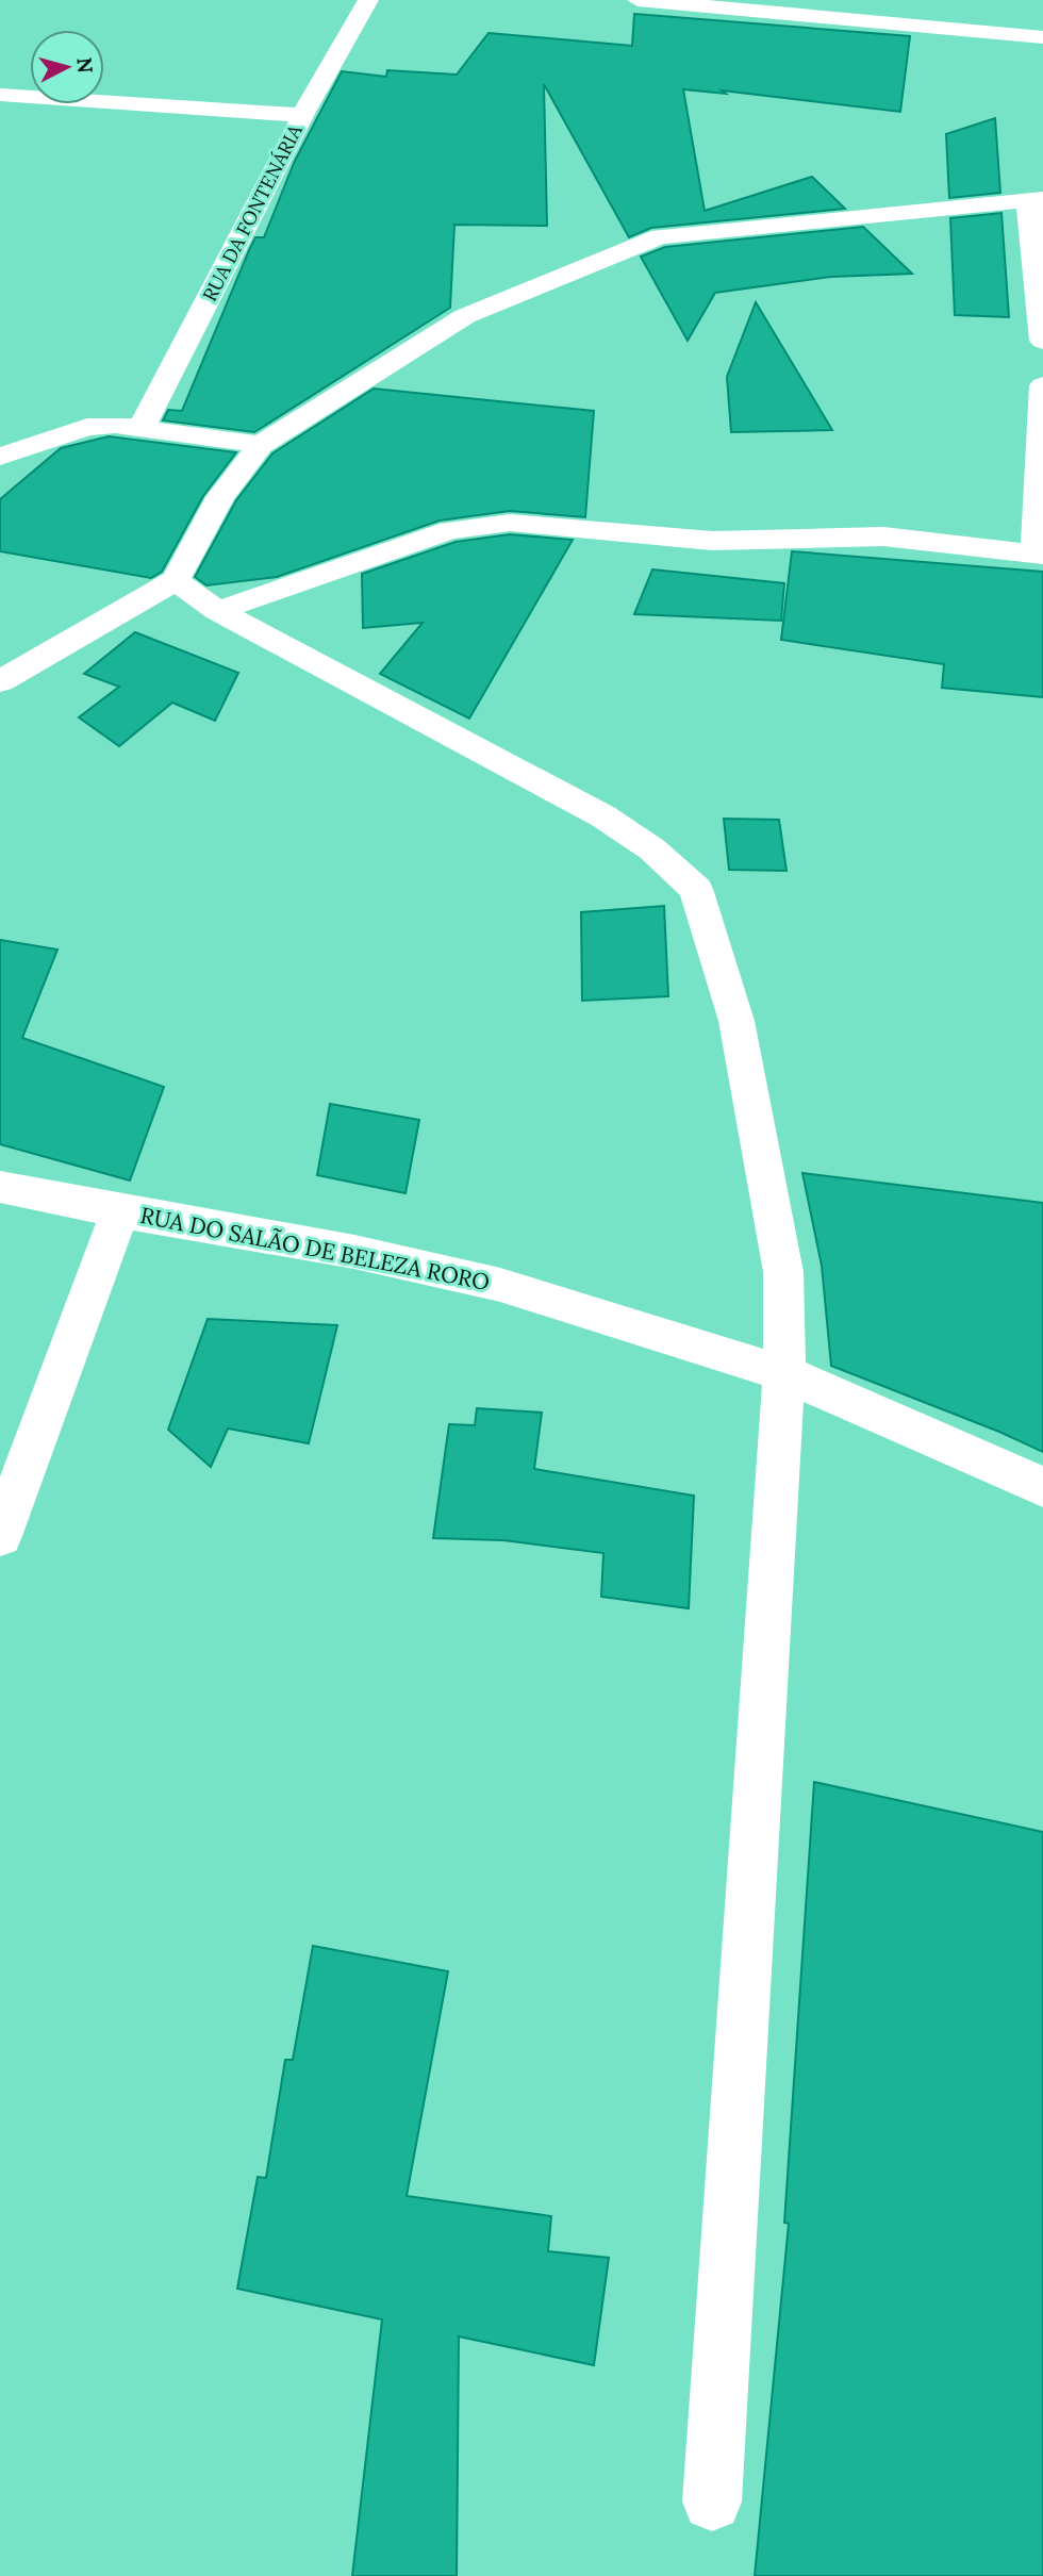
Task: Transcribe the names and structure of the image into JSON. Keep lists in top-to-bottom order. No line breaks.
{"streets":{"street":["RUA DA FONTENÁRIA","RUA DO SALÃO DE BELEZA RORO"]},"north":"right"}
